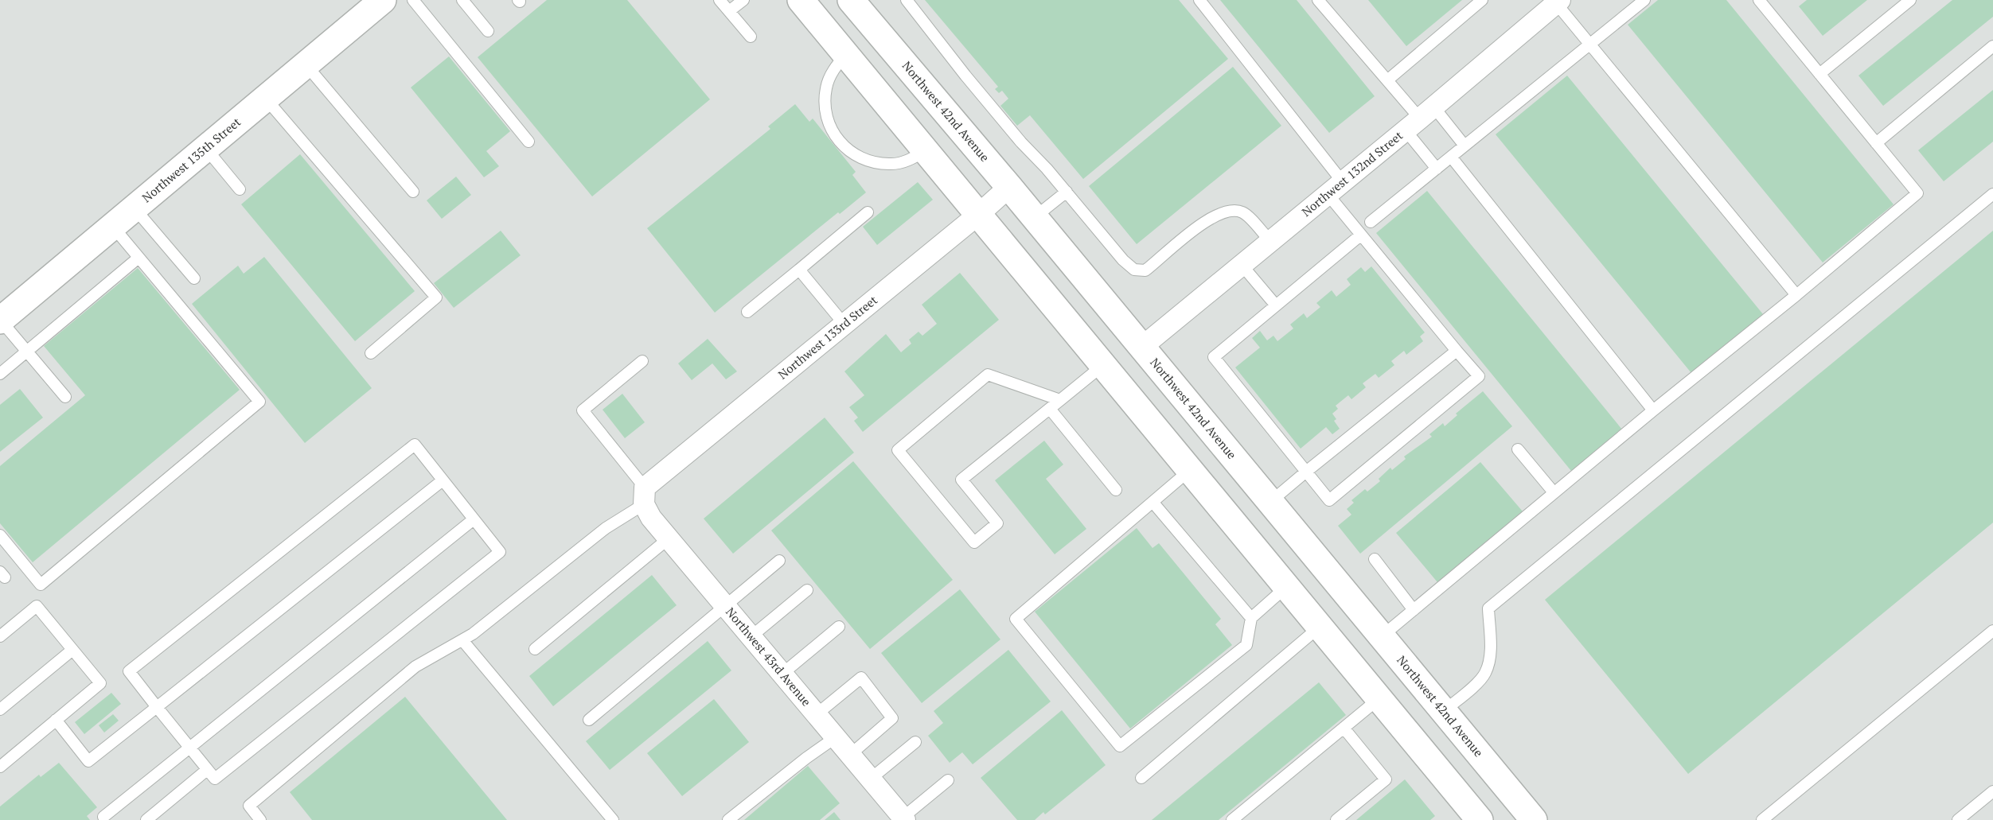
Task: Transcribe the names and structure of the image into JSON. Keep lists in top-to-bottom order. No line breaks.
{"streets":{"main road":["Northwest 42nd Avenue","Northwest 135th Street"],"street":["Northwest 132nd Street","Northwest 133rd Street","Northwest 43rd Avenue"]},"crossings":[["Northwest 42nd Avenue","Northwest 132nd Street"],["Northwest 42nd Avenue","Northwest 133rd Street"],["Northwest 133rd Street","Northwest 43rd Avenue"]]}
